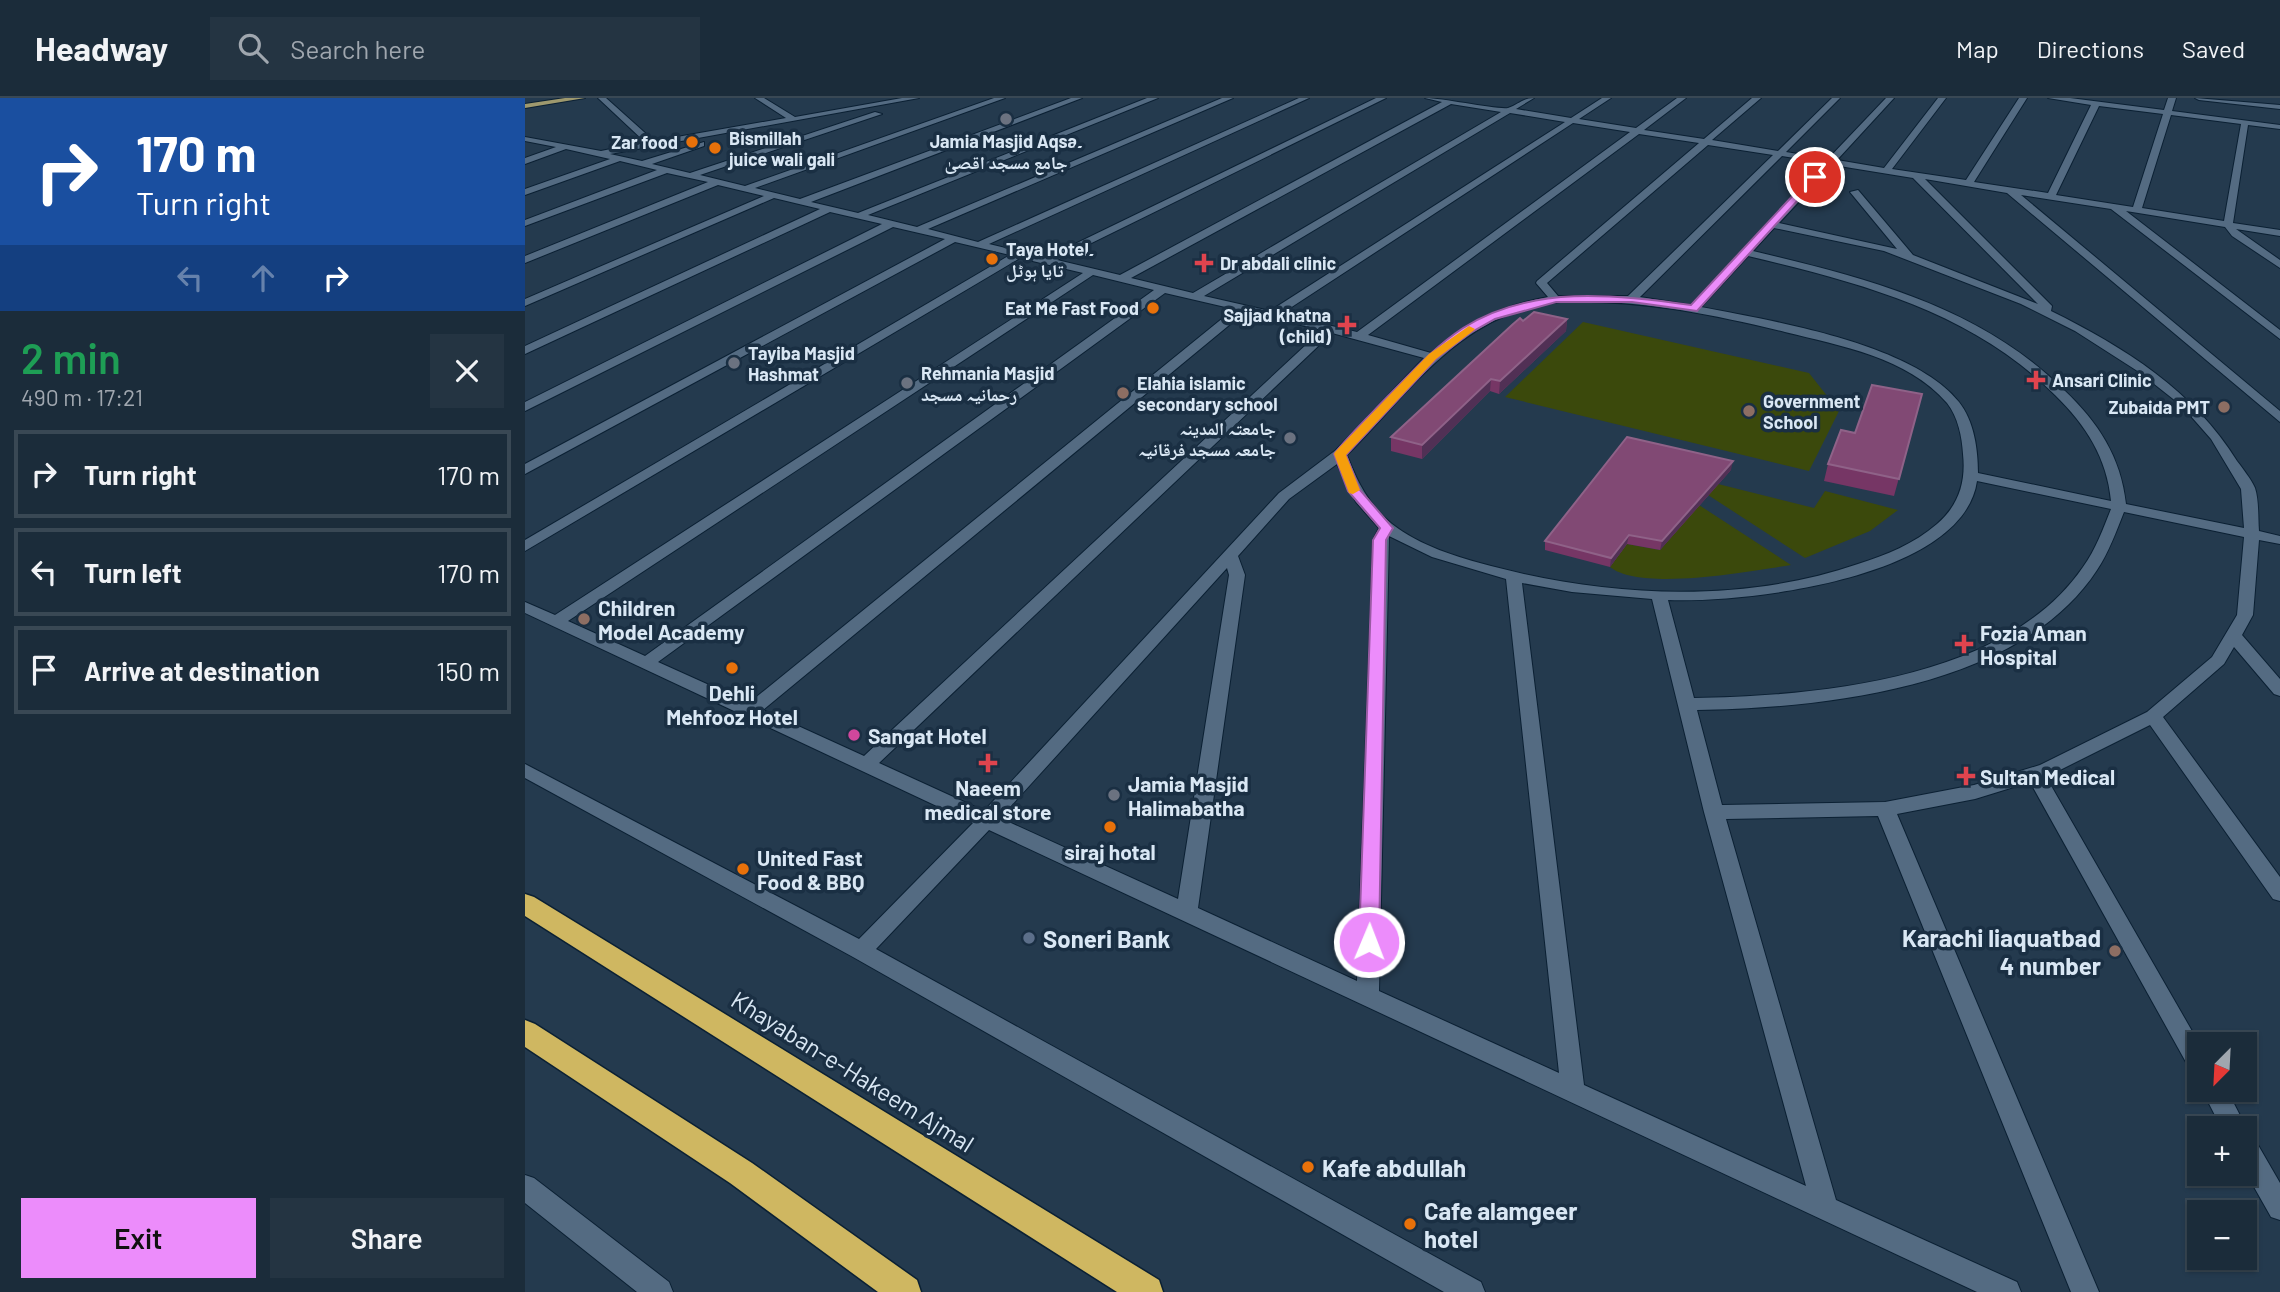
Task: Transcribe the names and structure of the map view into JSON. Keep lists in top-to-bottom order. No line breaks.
{"streets":{"highway":["Khayaban-e-Hakeem Ajmal"]},"places":{"other":["Jamia Masjid Aqsa۔ جامع مسجد اقصیٰ","Zar food","Bismillah juice wali gali","Taya Hotel۔ تایا ہوٹل","Eat Me Fast Food","Tayiba Masjid Hashmat","Rehmania Masjid رحمانیہ مسجد","Elahia islamic secondary school","Zubaida PMT","Government School","جامعتہ المدینہ جامعہ مسجد فرقانیہ","Children Model Academy","Dehli Mehfooz Hotel","Sangat Hotel","Jamia Masjid Halimabatha","siraj hotal","United Fast Food & BBQ","Soneri Bank","Karachi liaquatbad 4 number","Kafe abdullah","Cafe alamgeer hotel"],"health":["Dr abdali clinic","Sajjad khatna (child)","Ansari Clinic","Fozia Aman Hospital","Naeem medical store","Sultan Medical"]},"north":"bottom left","page":{"header":"Headway","search":"Search here","nav":["Map","Directions","Saved"],"turn":["170 m","Turn right"],"heading":["2 min","490 m · 17:21"],"list":[{"name":"Turn right","value":"170 m"},{"name":"Turn left","value":"170 m"},{"name":"Arrive at destination","value":"150 m"}],"map_buttons":["+","−"],"buttons":["Exit","Share"]}}
